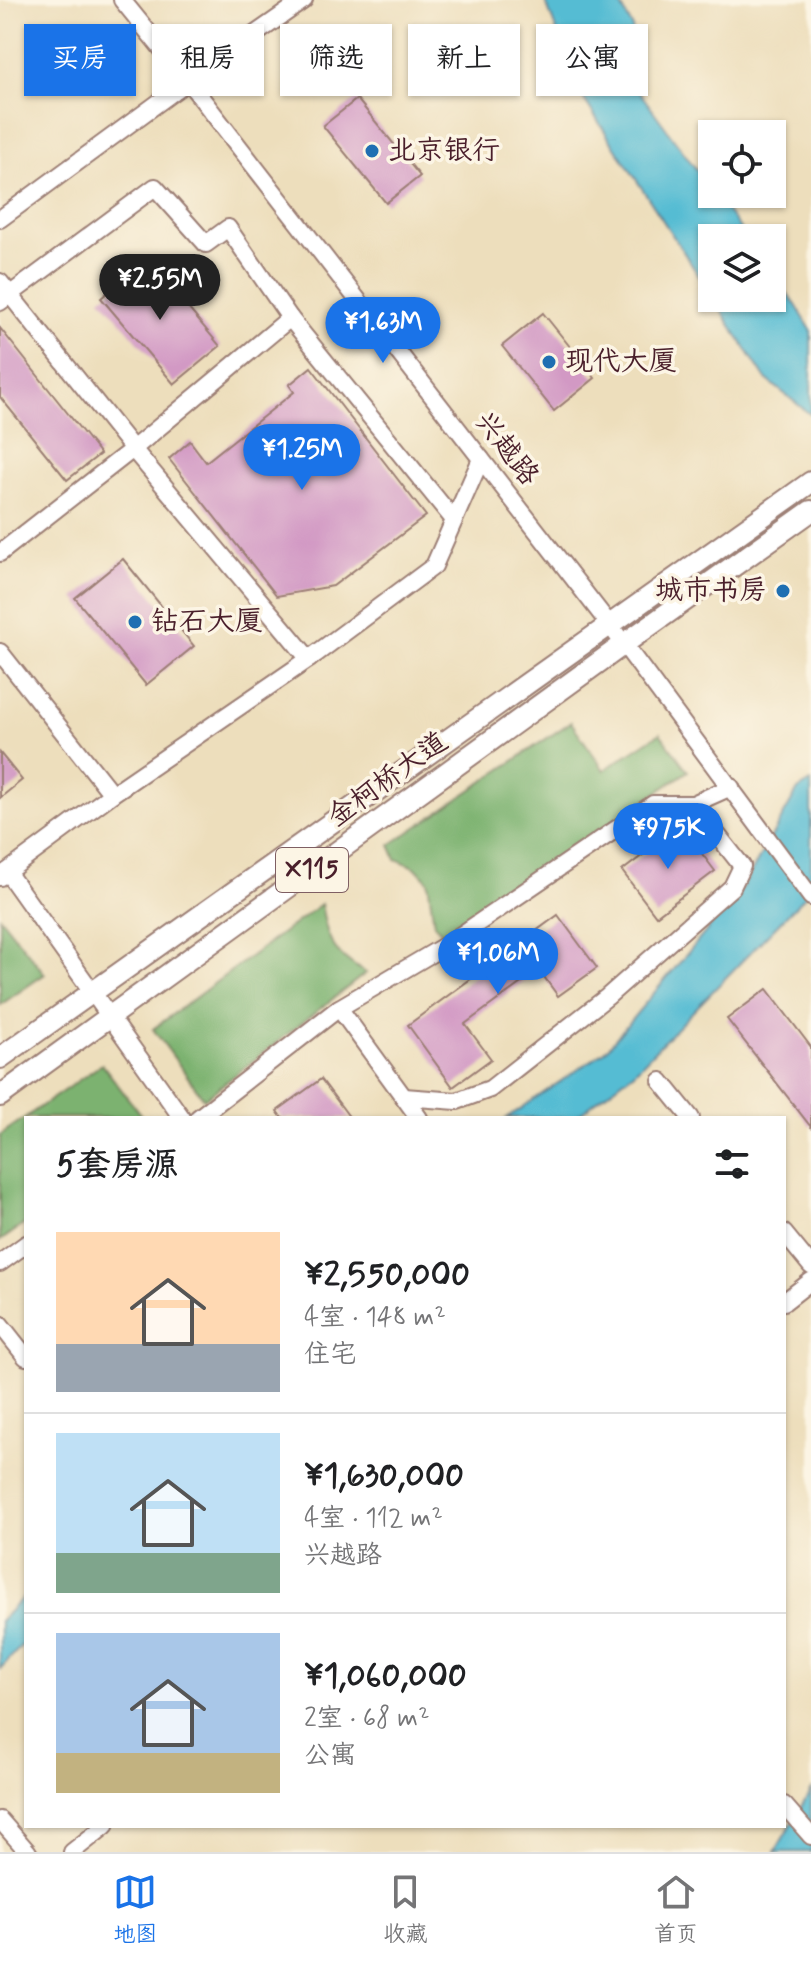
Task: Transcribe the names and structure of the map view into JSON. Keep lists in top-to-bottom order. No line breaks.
{"streets":{"main road":["金柯桥大道","X115"],"street":["兴越路"]},"crossings":[["兴越路","金柯桥大道"]],"places":["北京银行","现代大厦","城市书房","钻石大厦"],"page":{"chip":["买房","租房","筛选","新上","公寓"],"price":["¥2.55M","¥1.63M","¥1.25M","¥975K","¥1.06M"],"heading":"5套房源","list":[{"name":"¥2,550,000","note":"4室 · 148 m² · 住宅"},{"name":"¥1,630,000","note":"4室 · 112 m² · 兴越路"},{"name":"¥1,060,000","note":"2室 · 68 m² · 公寓"}],"tabs":["地图","收藏","首页"]}}
